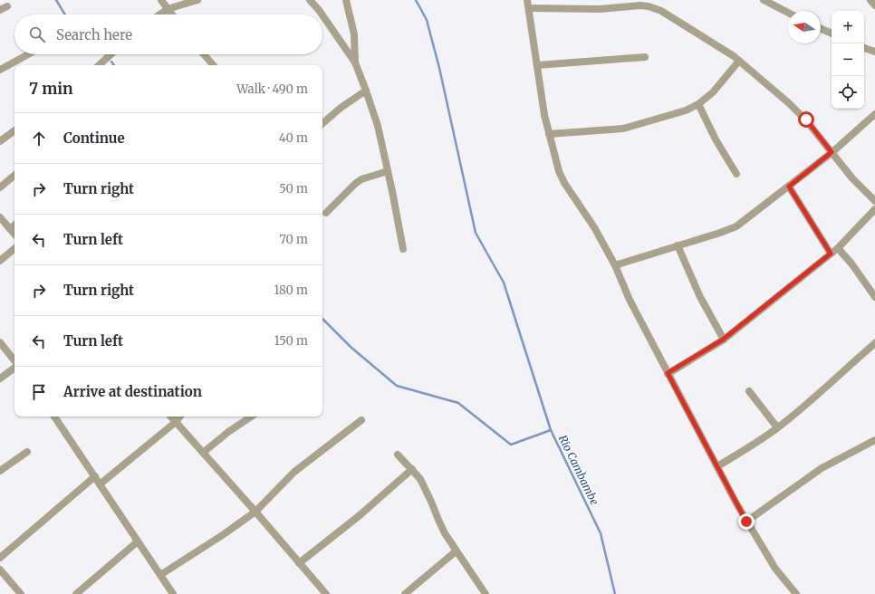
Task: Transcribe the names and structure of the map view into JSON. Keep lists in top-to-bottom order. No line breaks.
{"water":["Rio Cambambe"],"north":"left","page":{"map_buttons":["+","−"],"search":"Search here","heading":["7 min","Walk · 490 m"],"list":[["Continue","40 m"],["Turn right","50 m"],["Turn left","70 m"],["Turn right","180 m"],["Turn left","150 m"],"Arrive at destination"]}}
